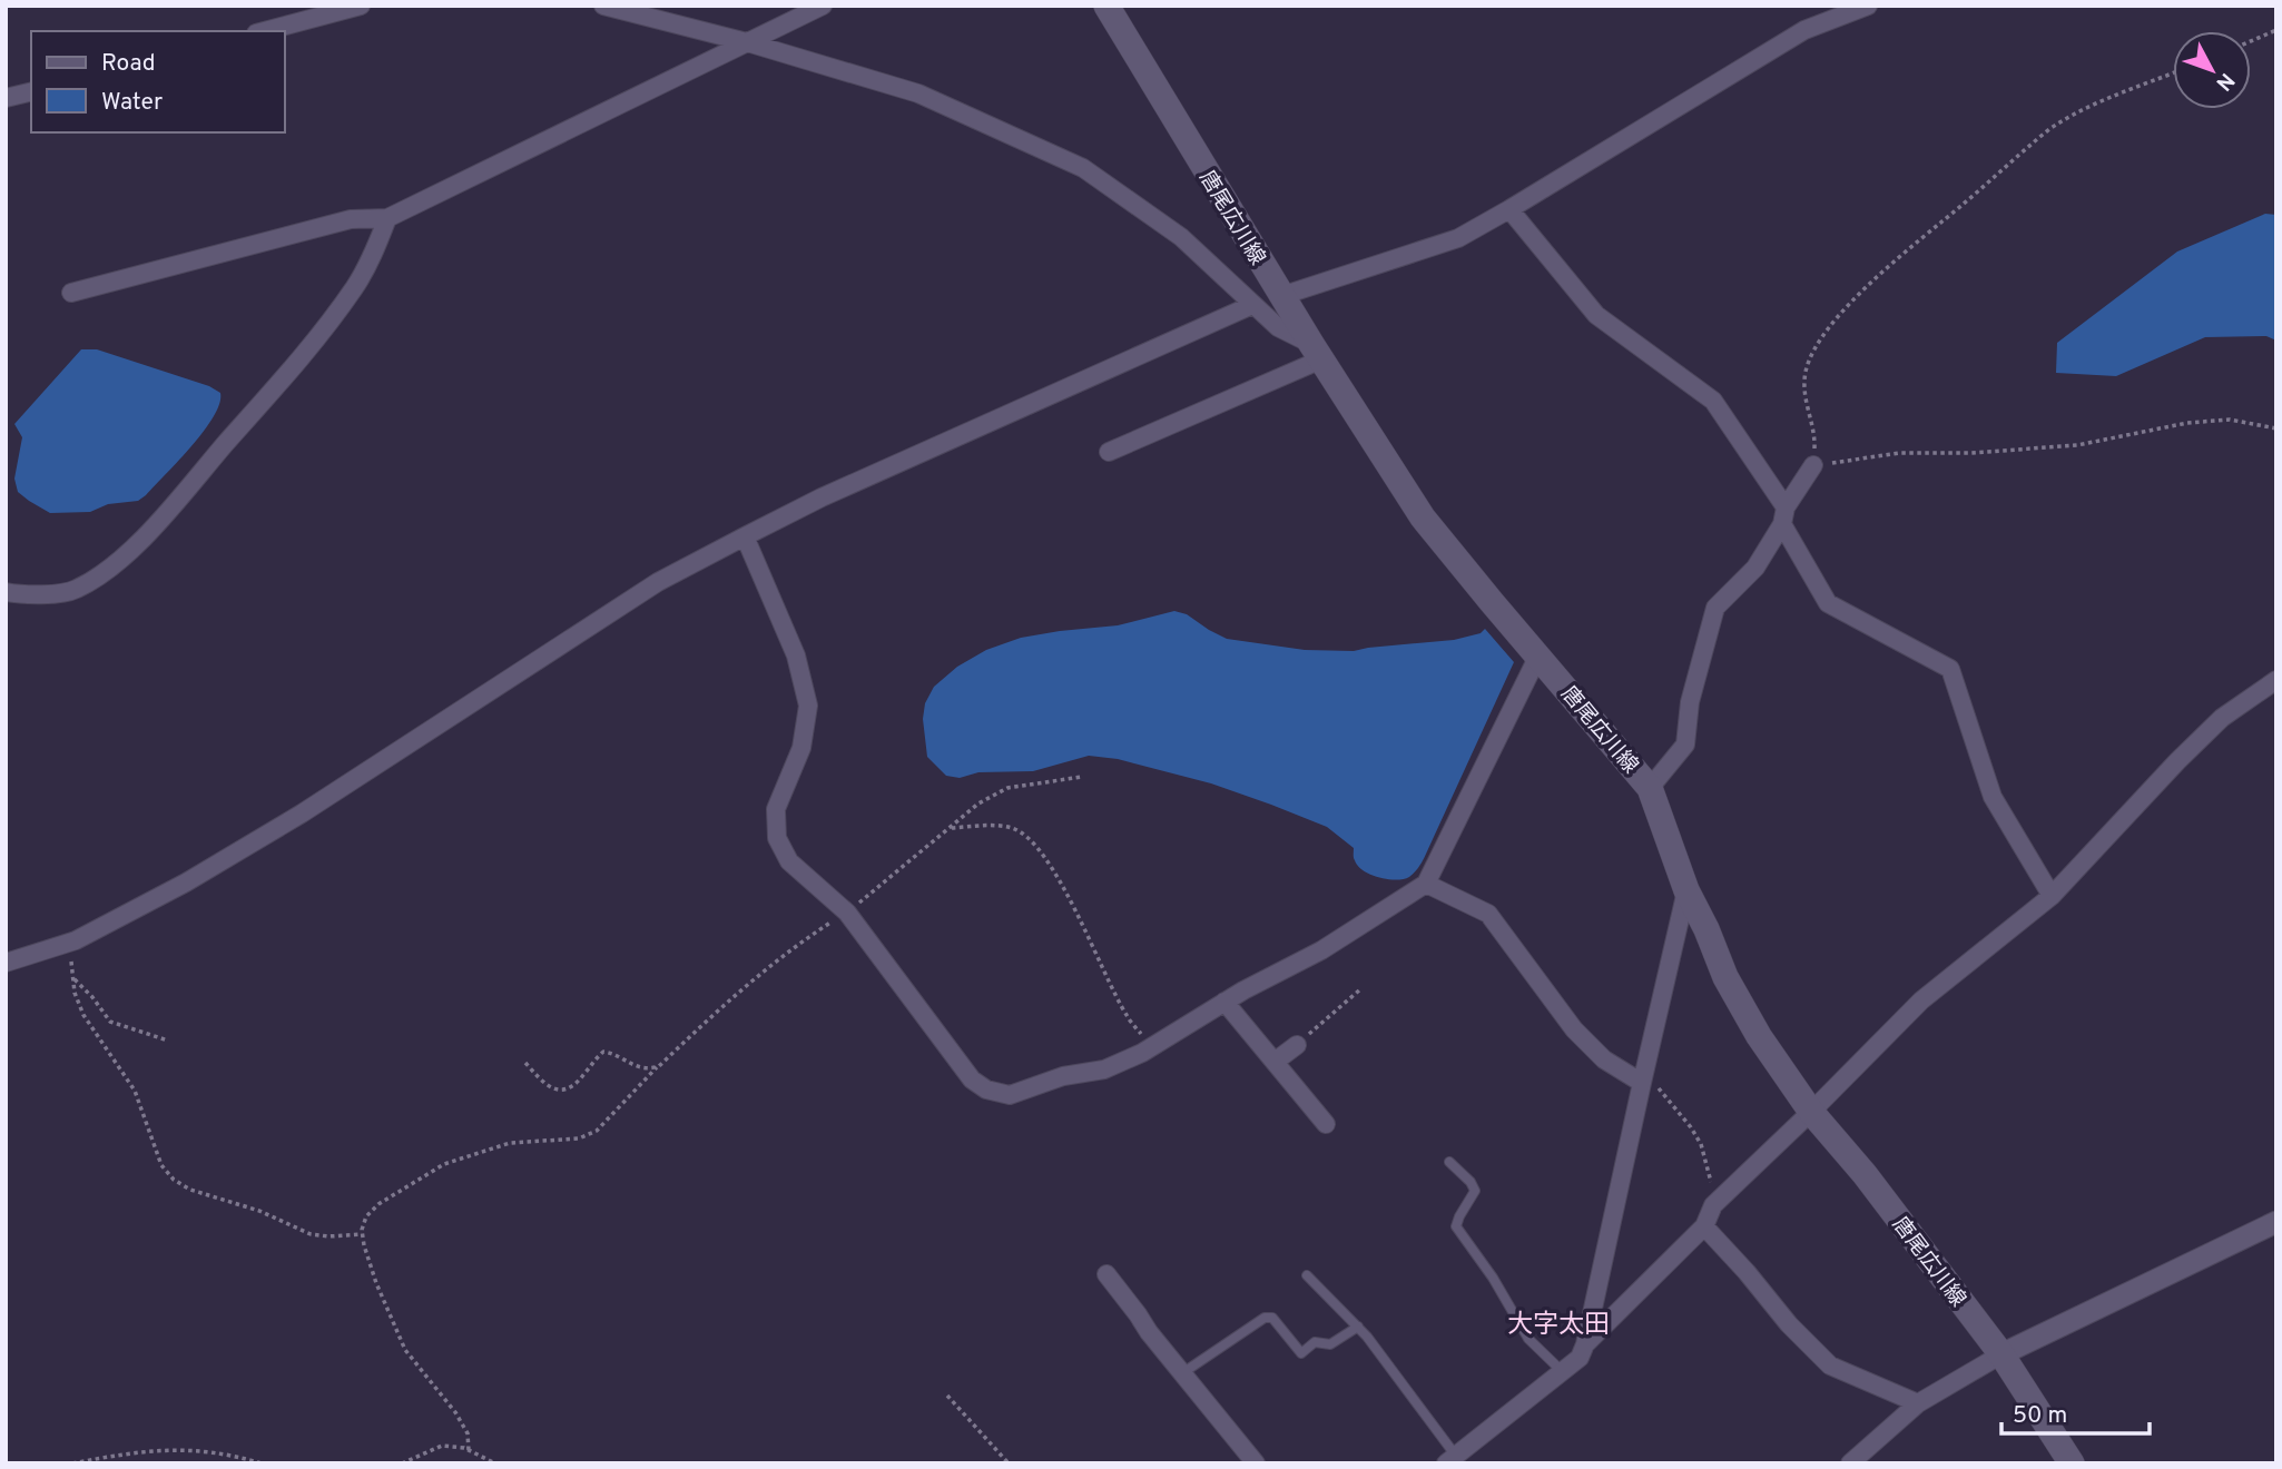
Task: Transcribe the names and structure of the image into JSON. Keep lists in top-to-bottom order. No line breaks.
{"streets":{"main road":["唐尾広川線"]},"districts":["大字太田"],"legend":["Road","Water"],"scale_bar":"50 m","north":"bottom right"}
